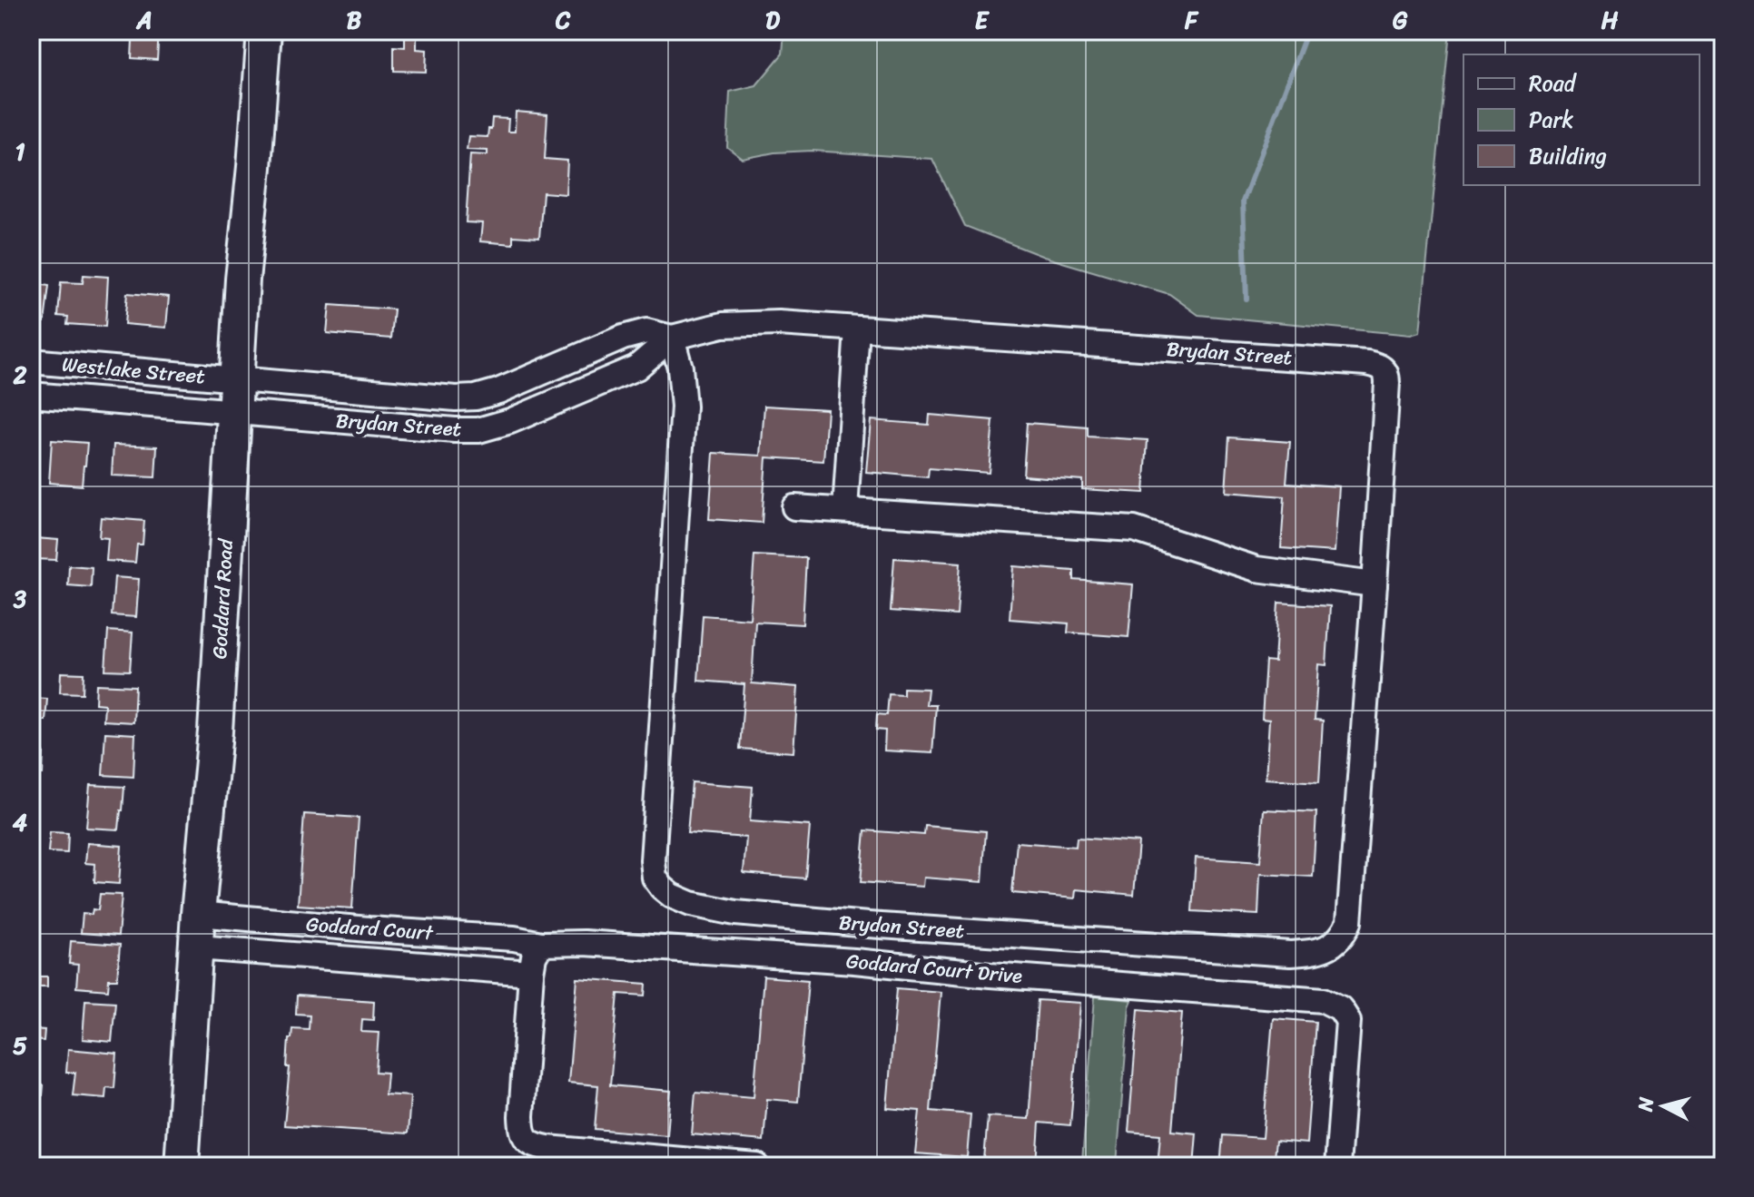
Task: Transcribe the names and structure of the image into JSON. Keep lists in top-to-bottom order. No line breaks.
{"streets":{"main road":["Goddard Road"],"street":["Brydan Street","Westlake Street","Goddard Court","Goddard Court Drive"]},"crossings":[["Brydan Street","Westlake Street"],["Brydan Street","Goddard Road"],["Westlake Street","Goddard Road"],["Goddard Road","Goddard Court"],["Goddard Court","Goddard Court Drive"]],"legend":["Road","Park","Building"],"north":"left","grid":{"columns":["A","B","C","D","E","F","G","H"],"rows":["1","2","3","4","5"]}}
